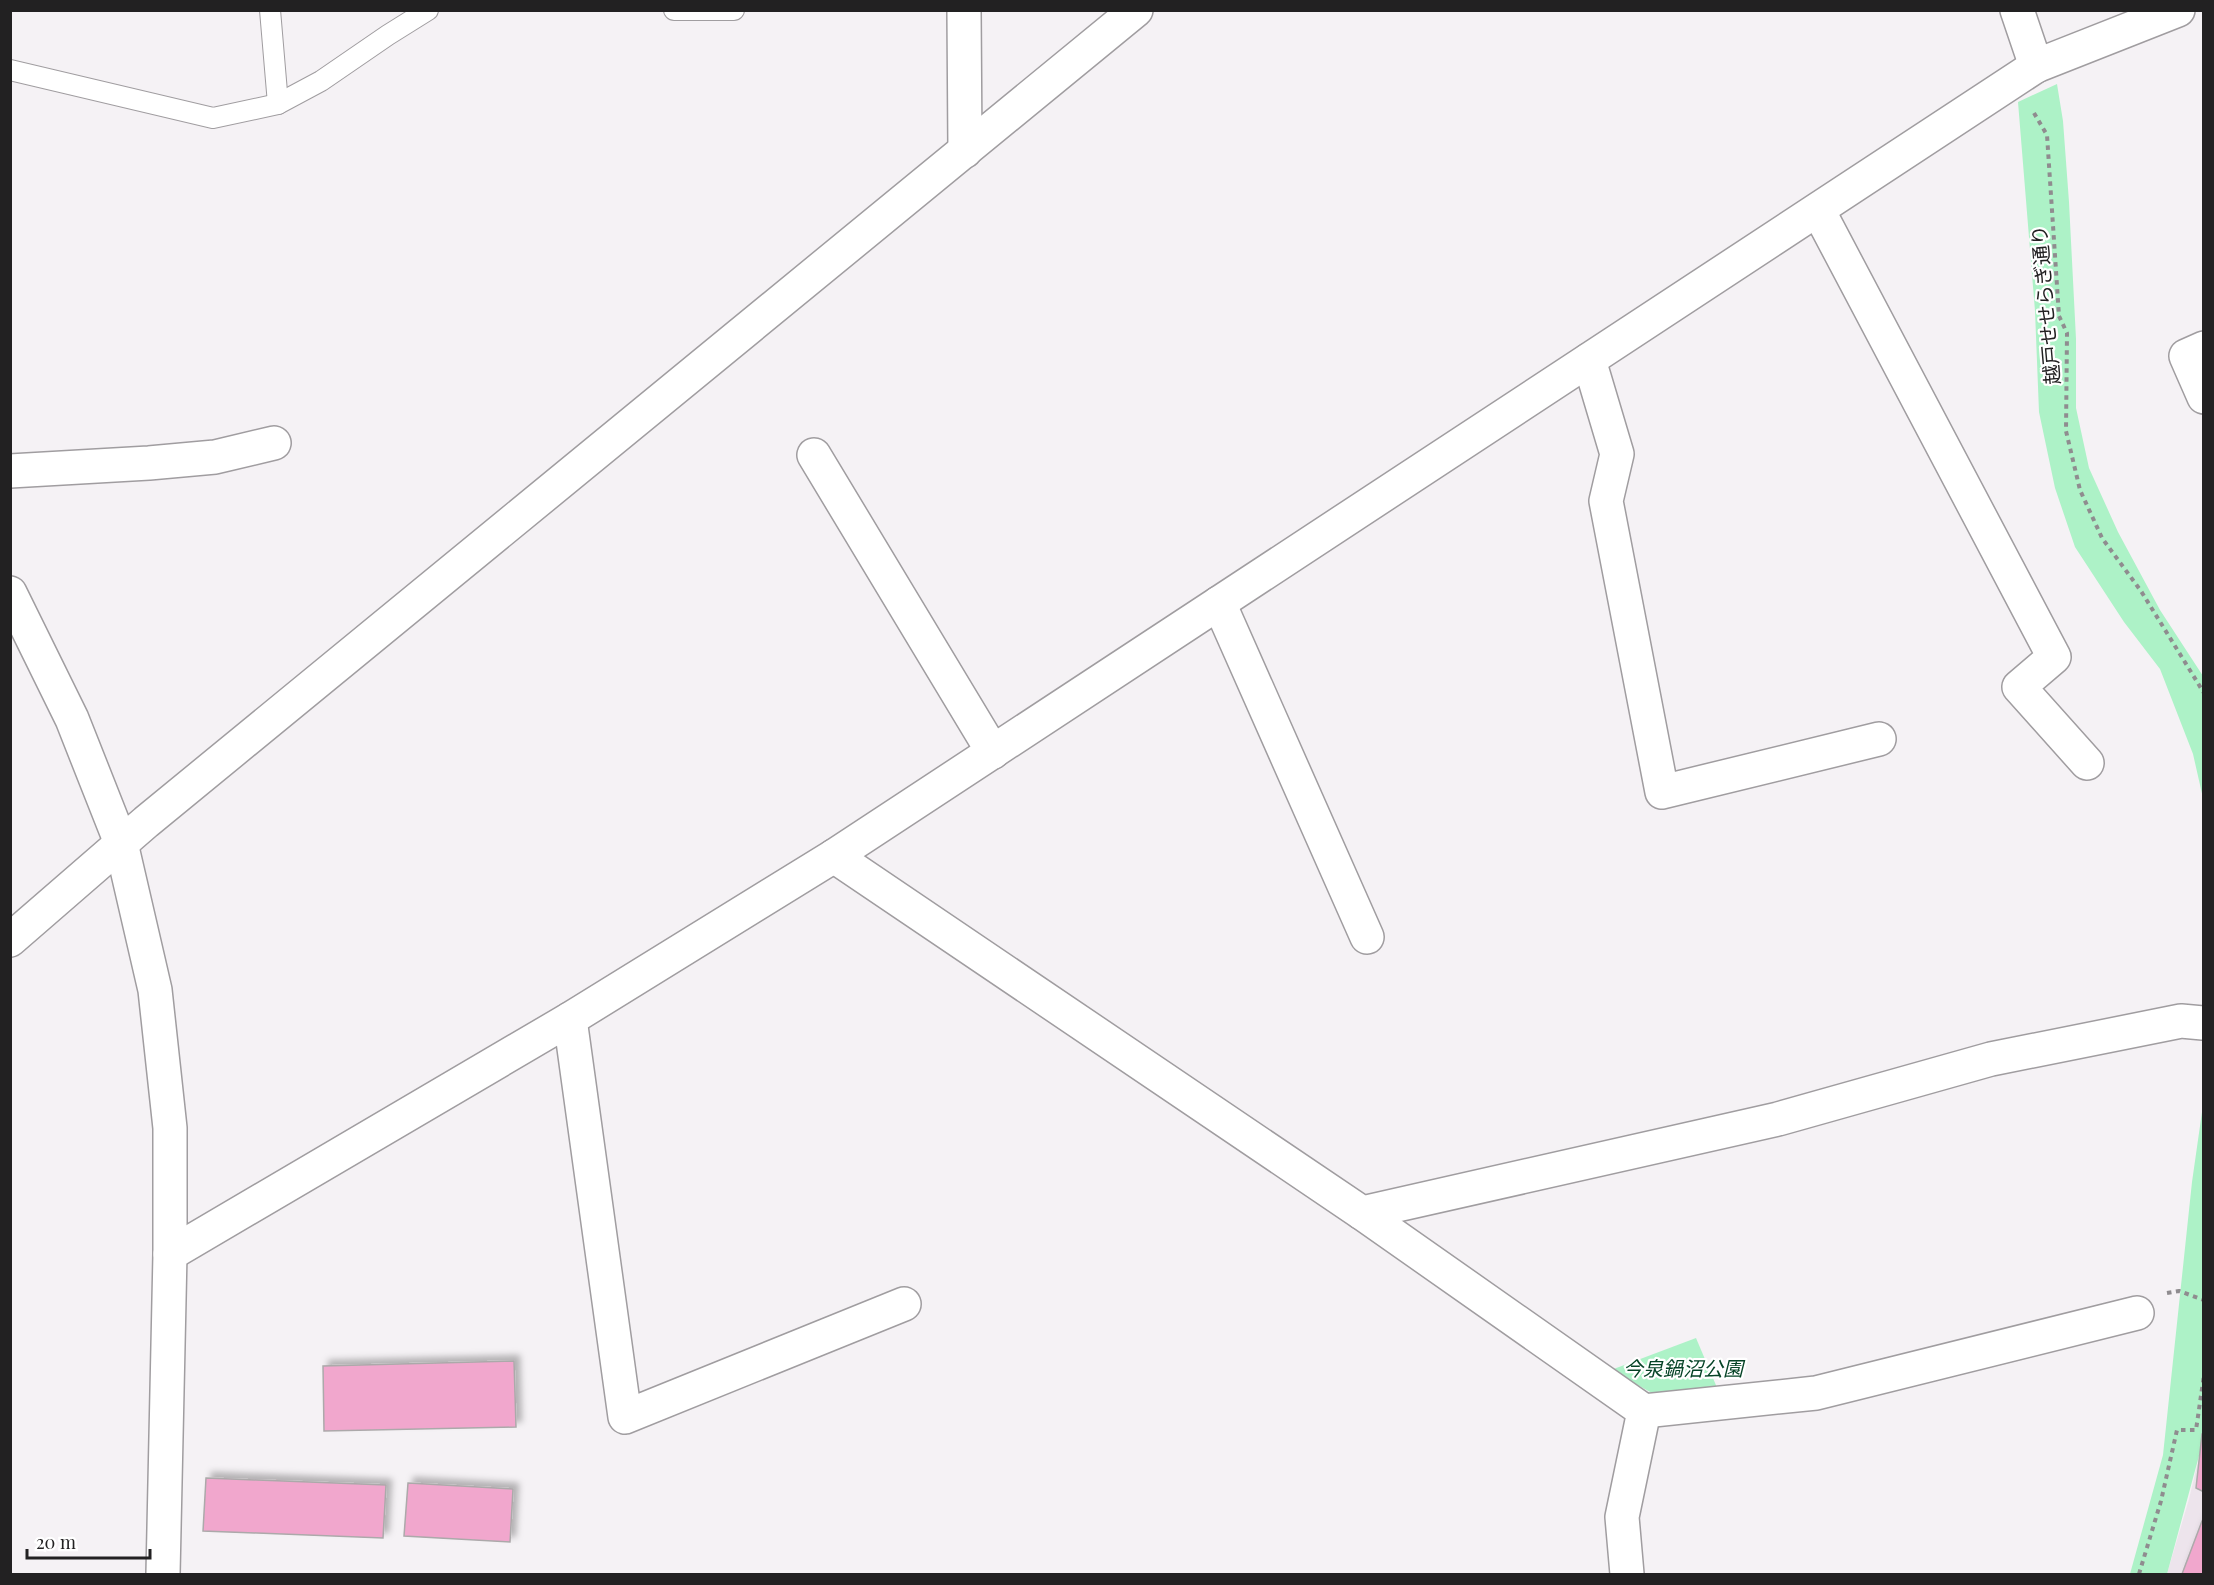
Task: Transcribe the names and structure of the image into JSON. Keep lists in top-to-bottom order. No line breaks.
{"streets":{"path":["越戸せせらぎ通り"]},"parks":["今泉鍋沼公園"],"scale_bar":"20 m"}
